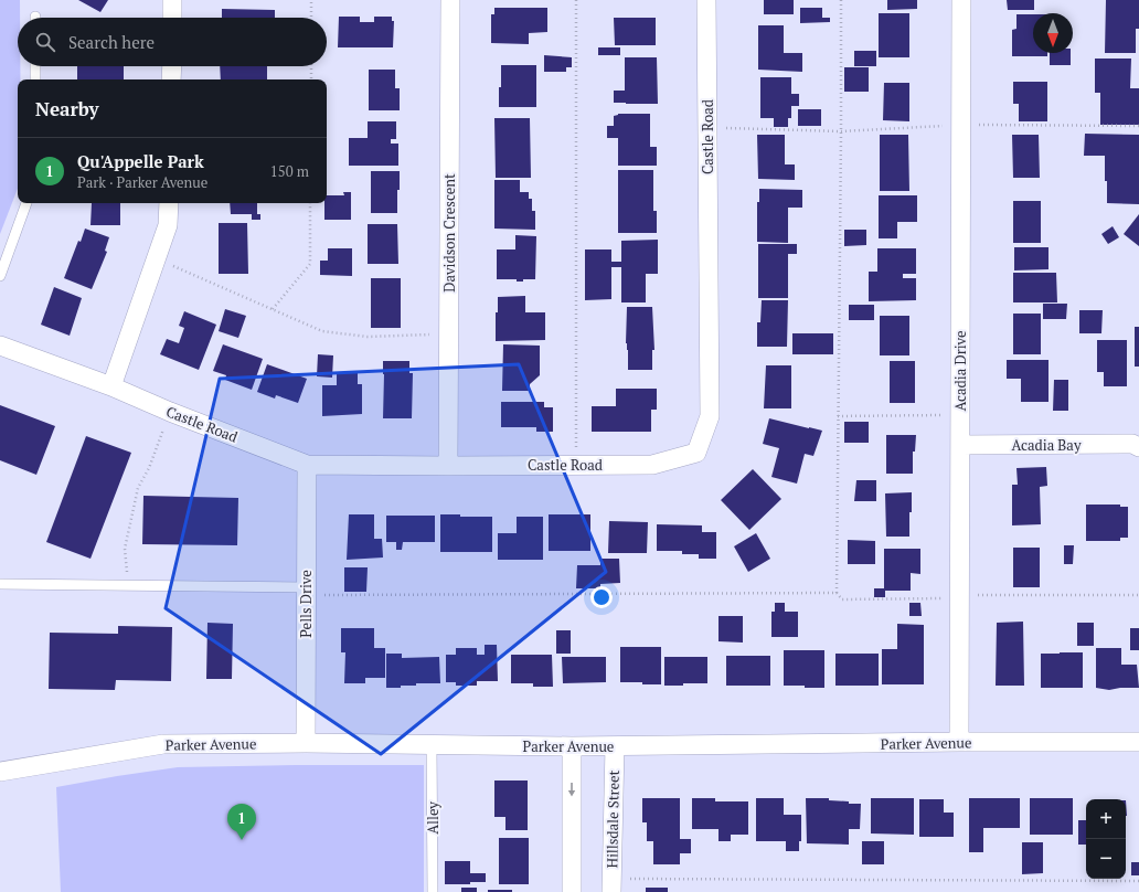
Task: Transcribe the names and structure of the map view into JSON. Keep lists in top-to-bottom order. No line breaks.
{"streets":{"street":["Castle Road","Davidson Crescent","Acadia Drive","Acadia Bay","Pells Drive","Parker Avenue","Hillsdale Street"],"lane":["Alley"]},"crossings":[["Castle Road","Davidson Crescent"],["Castle Road","Pells Drive"],["Acadia Drive","Acadia Bay"],["Acadia Drive","Parker Avenue"],["Pells Drive","Parker Avenue"],["Parker Avenue","Alley"],["Parker Avenue","Hillsdale Street"]],"north":"bottom","page":{"search":"Search here","heading":"Nearby","list":[{"mark":"1","name":"Qu'Appelle Park","note":"Park · Parker Avenue","value":"150 m"}],"map_buttons":["+","−"],"pins":"1"}}
